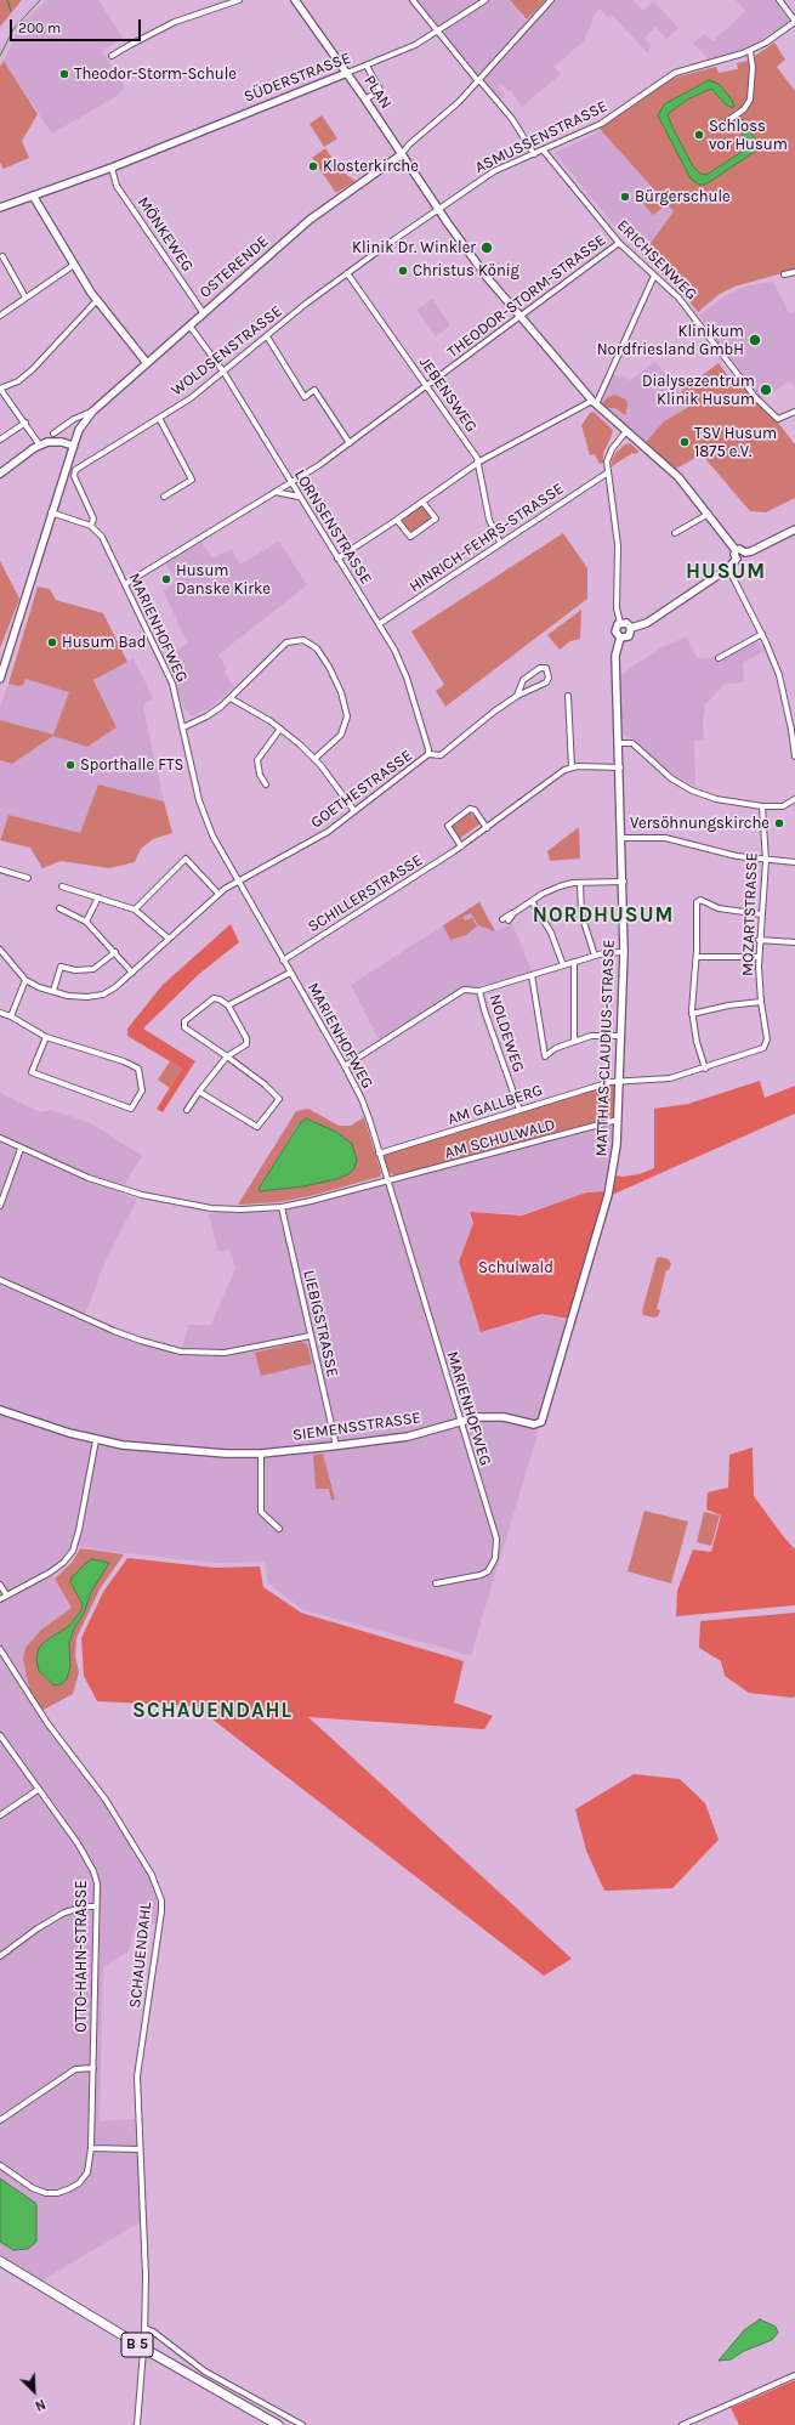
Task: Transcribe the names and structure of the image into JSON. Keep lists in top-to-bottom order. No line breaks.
{"streets":{"highway":["B 5"],"main road":["SÜDERSTRASSE","PLAN","OSTERENDE","MATTHIAS-CLAUDIUS-STRASSE","SIEMENSSTRASSE"],"street":["ASMUSSENSTRASSE","MÖNKEWEG","ERICHSENWEG","THEODOR-STORM-STRASSE","WOLDSENSTRASSE","JEBENSWEG","LORNSENSTRASSE","HINRICH-FEHRS-STRASSE","MARIENHOFWEG","GOETHESTRASSE","SCHILLERSTRASSE","MOZARTSTRASSE","NOLDEWEG","AM GALLBERG","AM SCHULWALD","LIEBIGSTRASSE","SCHAUENDAHL","OTTO-HAHN-STRASSE"]},"crossings":[["SÜDERSTRASSE","PLAN"],["SÜDERSTRASSE","MÖNKEWEG"],["PLAN","ASMUSSENSTRASSE"],["PLAN","OSTERENDE"],["PLAN","THEODOR-STORM-STRASSE"],["PLAN","WOLDSENSTRASSE"],["PLAN","MATTHIAS-CLAUDIUS-STRASSE"],["ASMUSSENSTRASSE","ERICHSENWEG"],["ASMUSSENSTRASSE","WOLDSENSTRASSE"],["MÖNKEWEG","OSTERENDE"],["ERICHSENWEG","THEODOR-STORM-STRASSE"],["OSTERENDE","LORNSENSTRASSE"],["THEODOR-STORM-STRASSE","JEBENSWEG"],["THEODOR-STORM-STRASSE","LORNSENSTRASSE"],["THEODOR-STORM-STRASSE","MARIENHOFWEG"],["WOLDSENSTRASSE","JEBENSWEG"],["WOLDSENSTRASSE","LORNSENSTRASSE"],["WOLDSENSTRASSE","MARIENHOFWEG"],["JEBENSWEG","HINRICH-FEHRS-STRASSE"],["LORNSENSTRASSE","HINRICH-FEHRS-STRASSE"],["LORNSENSTRASSE","GOETHESTRASSE"],["HINRICH-FEHRS-STRASSE","MATTHIAS-CLAUDIUS-STRASSE"],["MARIENHOFWEG","GOETHESTRASSE"],["MARIENHOFWEG","SCHILLERSTRASSE"],["MARIENHOFWEG","AM GALLBERG"],["MARIENHOFWEG","AM SCHULWALD"],["MARIENHOFWEG","SIEMENSSTRASSE"],["MOZARTSTRASSE","MATTHIAS-CLAUDIUS-STRASSE"],["MOZARTSTRASSE","AM GALLBERG"],["NOLDEWEG","AM GALLBERG"],["MATTHIAS-CLAUDIUS-STRASSE","AM GALLBERG"],["MATTHIAS-CLAUDIUS-STRASSE","AM SCHULWALD"],["MATTHIAS-CLAUDIUS-STRASSE","SIEMENSSTRASSE"],["AM SCHULWALD","LIEBIGSTRASSE"],["LIEBIGSTRASSE","SIEMENSSTRASSE"]],"districts":["HUSUM","NORDHUSUM","SCHAUENDAHL"],"parks":["Schulwald"],"places":["Theodor-Storm-Schule","Schloss vor Husum","Klosterkirche","Bürgerschule","Klinik Dr. Winkler","Christus König","Klinikum Nordfriesland GmbH","Dialysezentrum Klinik Husum","TSV Husum 1875 e.V.","Husum Danske Kirke","Husum Bad","Sporthalle FTS","Versöhnungskirche"],"scale_bar":"200 m","north":"bottom right"}
